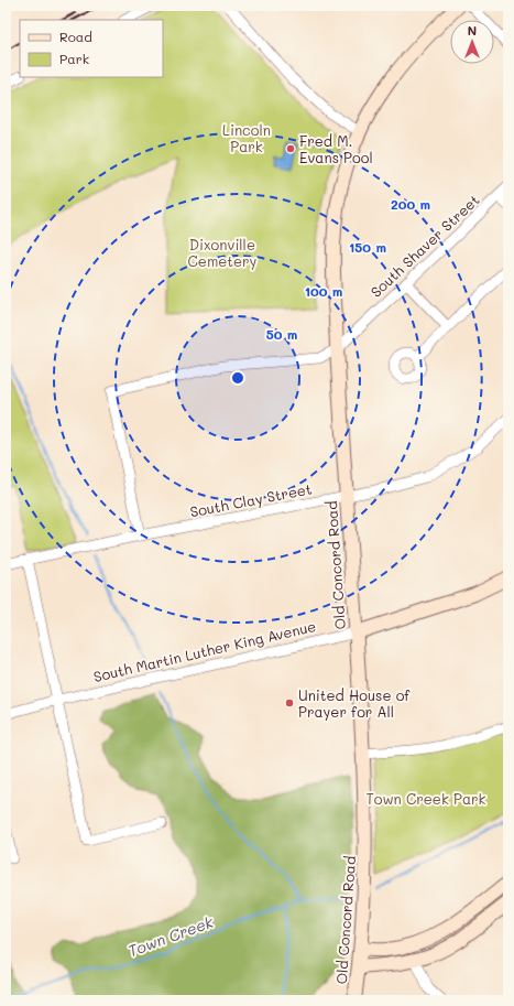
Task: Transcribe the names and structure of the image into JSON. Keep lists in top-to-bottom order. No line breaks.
{"streets":{"main road":["Old Concord Road","South Martin Luther King Avenue"],"street":["South Shaver Street","South Clay Street"]},"crossings":[["South Shaver Street","South Clay Street"],["South Shaver Street","Old Concord Road"],["South Clay Street","Old Concord Road"],["Old Concord Road","South Martin Luther King Avenue"]],"water":["Town Creek"],"parks":["Lincoln Park","Dixonville Cemetery","Town Creek Park"],"places":["Fred M. Evans Pool","United House of Prayer for All"],"legend":["Road","Park"],"north":"top","rings":["200 m","150 m","100 m","50 m"]}
